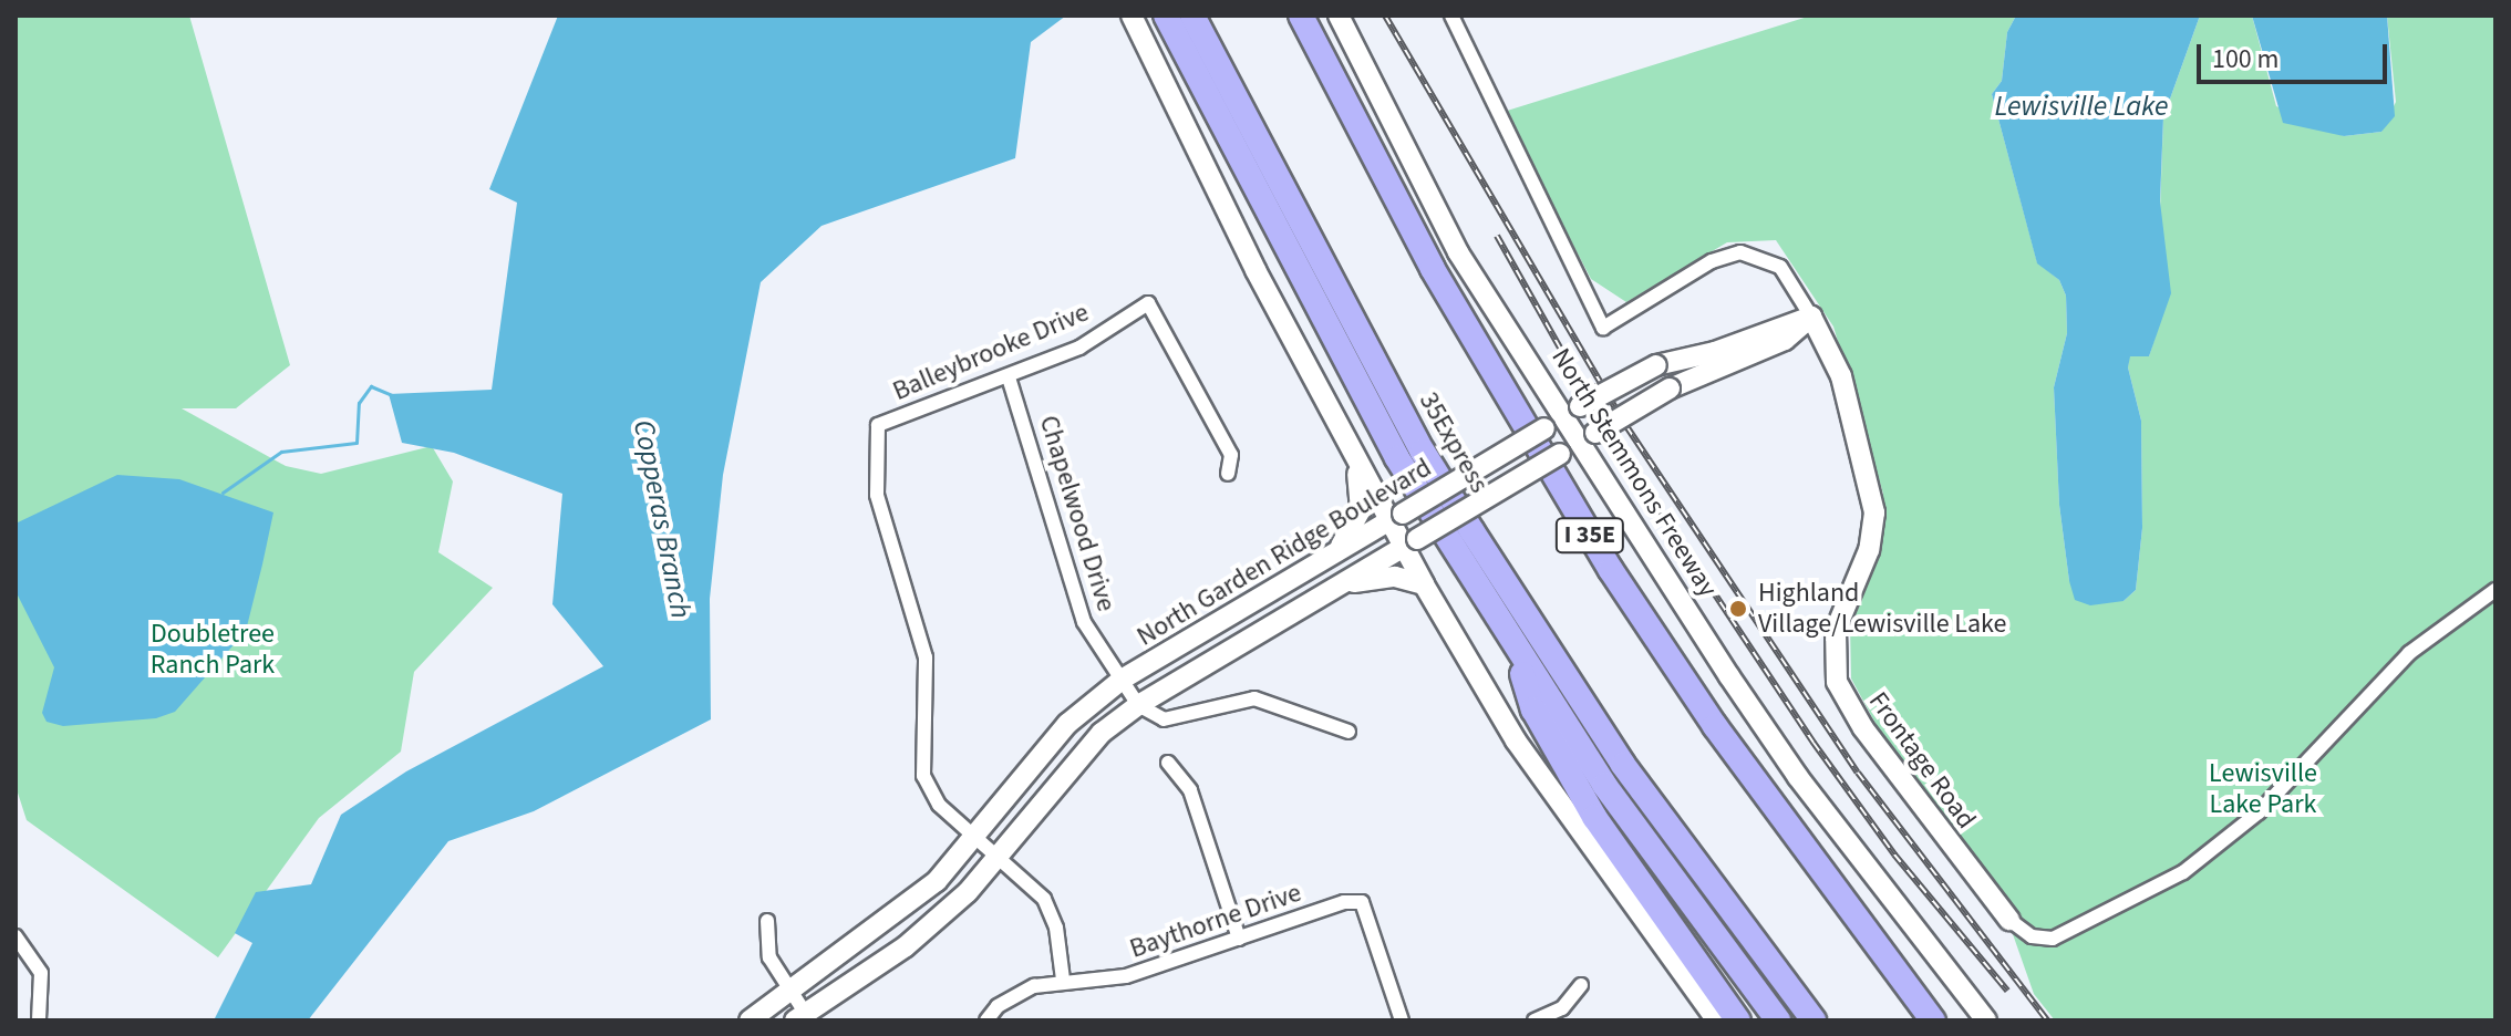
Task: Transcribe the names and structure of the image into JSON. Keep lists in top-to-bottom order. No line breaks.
{"streets":{"highway":["35Express","I 35E"],"main road":["North Stemmons Freeway","North Garden Ridge Boulevard","Frontage Road"],"street":["Balleybrooke Drive","Chapelwood Drive","Baythorne Drive"]},"crossings":[["Balleybrooke Drive","Chapelwood Drive"],["Balleybrooke Drive","North Garden Ridge Boulevard"],["Balleybrooke Drive","Baythorne Drive"],["North Stemmons Freeway","North Garden Ridge Boulevard"],["North Stemmons Freeway","Frontage Road"],["Chapelwood Drive","North Garden Ridge Boulevard"],["North Garden Ridge Boulevard","Frontage Road"]],"water":["Lewisville Lake","Copperas Branch"],"parks":["Doubletree Ranch Park","Lewisville Lake Park"],"places":["Highland Village/Lewisville Lake"],"scale_bar":"100 m"}
